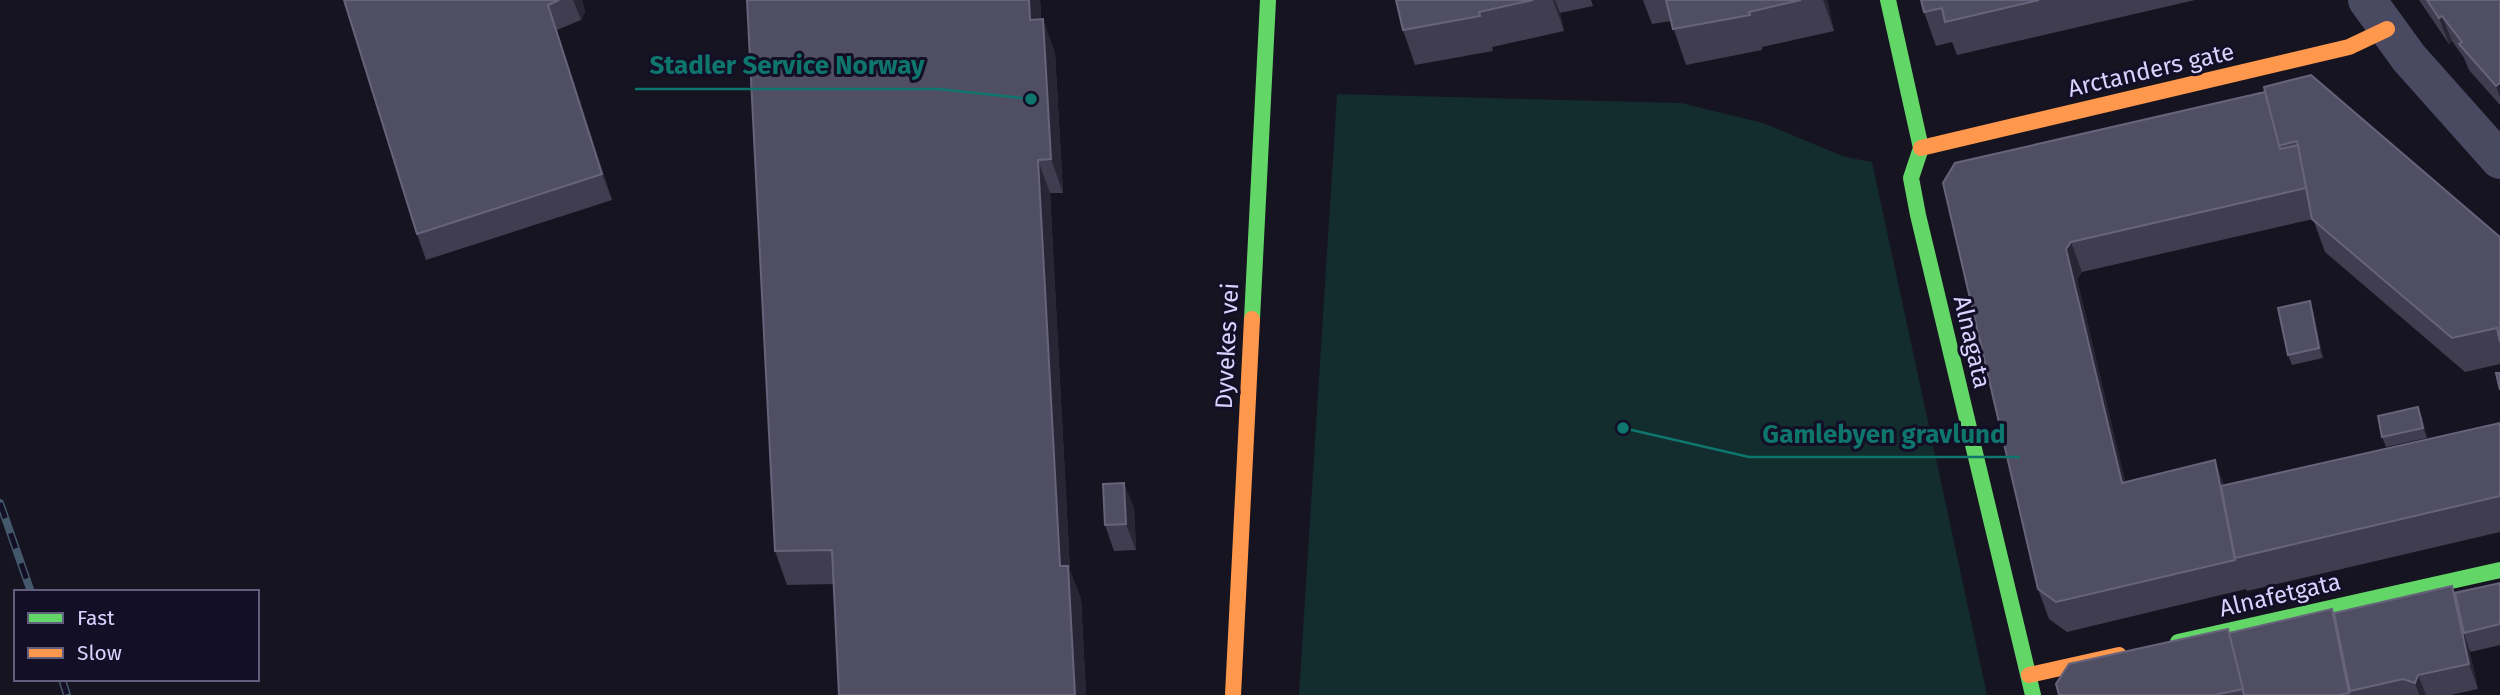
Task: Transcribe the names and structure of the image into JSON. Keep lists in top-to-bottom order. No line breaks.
{"streets":{"street":["Arctanders gate","Alnagata","Dyvekes vei","Alnafetgata"]},"crossings":[["Arctanders gate","Alnagata"]],"places":["Stadler Service Norway","Gamlebyen gravlund"],"legend":["Fast","Slow"]}
